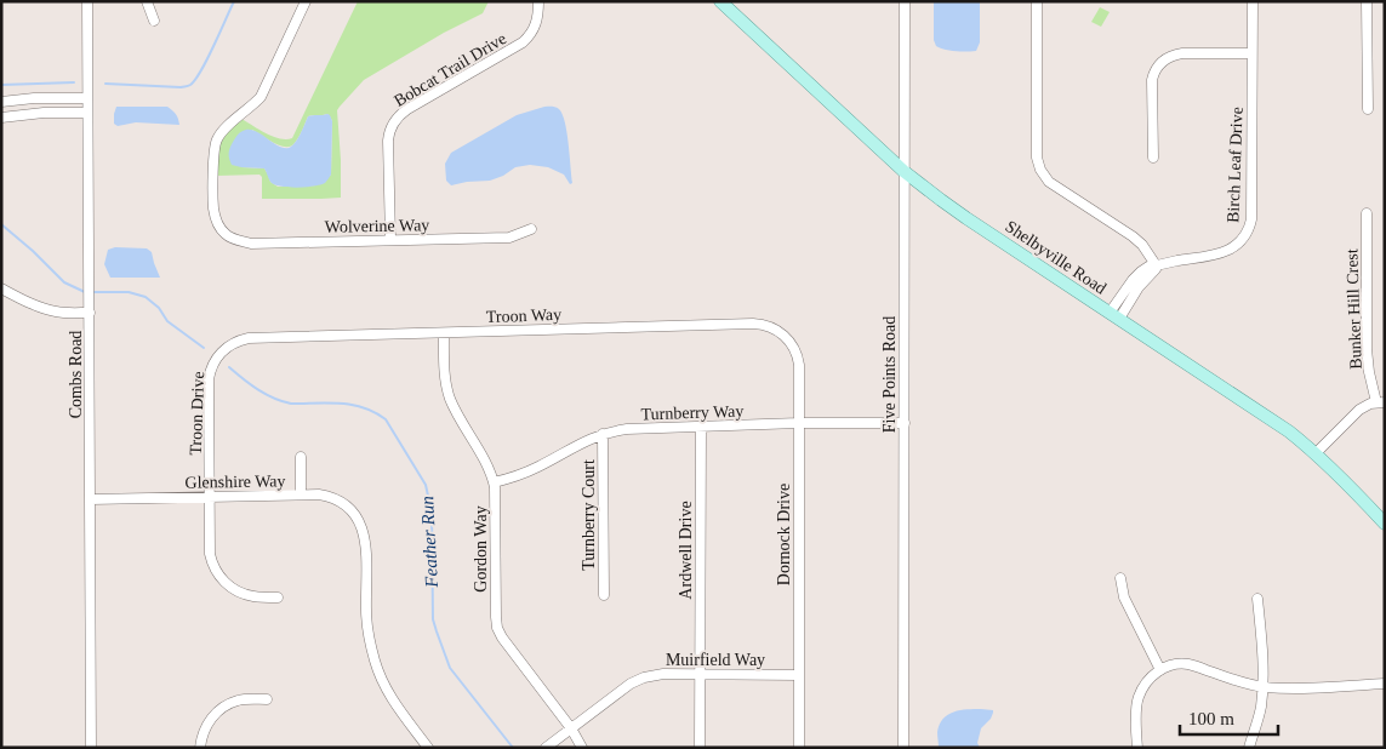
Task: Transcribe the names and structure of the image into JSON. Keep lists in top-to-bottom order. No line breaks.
{"streets":{"main road":["Shelbyville Road"],"street":["Bobcat Trail Drive","Birch Leaf Drive","Wolverine Way","Bunker Hill Crest","Troon Way","Combs Road","Five Points Road","Turnberry Way","Troon Drive","Glenshire Way","Turnberry Court","Dornock Drive","Gordon Way","Ardwell Drive","Muirfield Way"]},"crossings":[["Bobcat Trail Drive","Wolverine Way"],["Birch Leaf Drive","Shelbyville Road"],["Shelbyville Road","Five Points Road"],["Troon Way","Troon Drive"],["Troon Way","Dornock Drive"],["Troon Way","Gordon Way"],["Combs Road","Glenshire Way"],["Five Points Road","Turnberry Way"],["Turnberry Way","Turnberry Court"],["Turnberry Way","Dornock Drive"],["Turnberry Way","Gordon Way"],["Turnberry Way","Ardwell Drive"],["Troon Drive","Glenshire Way"],["Dornock Drive","Muirfield Way"],["Gordon Way","Muirfield Way"],["Ardwell Drive","Muirfield Way"]],"water":["Feather Run"],"scale_bar":"100 m"}
